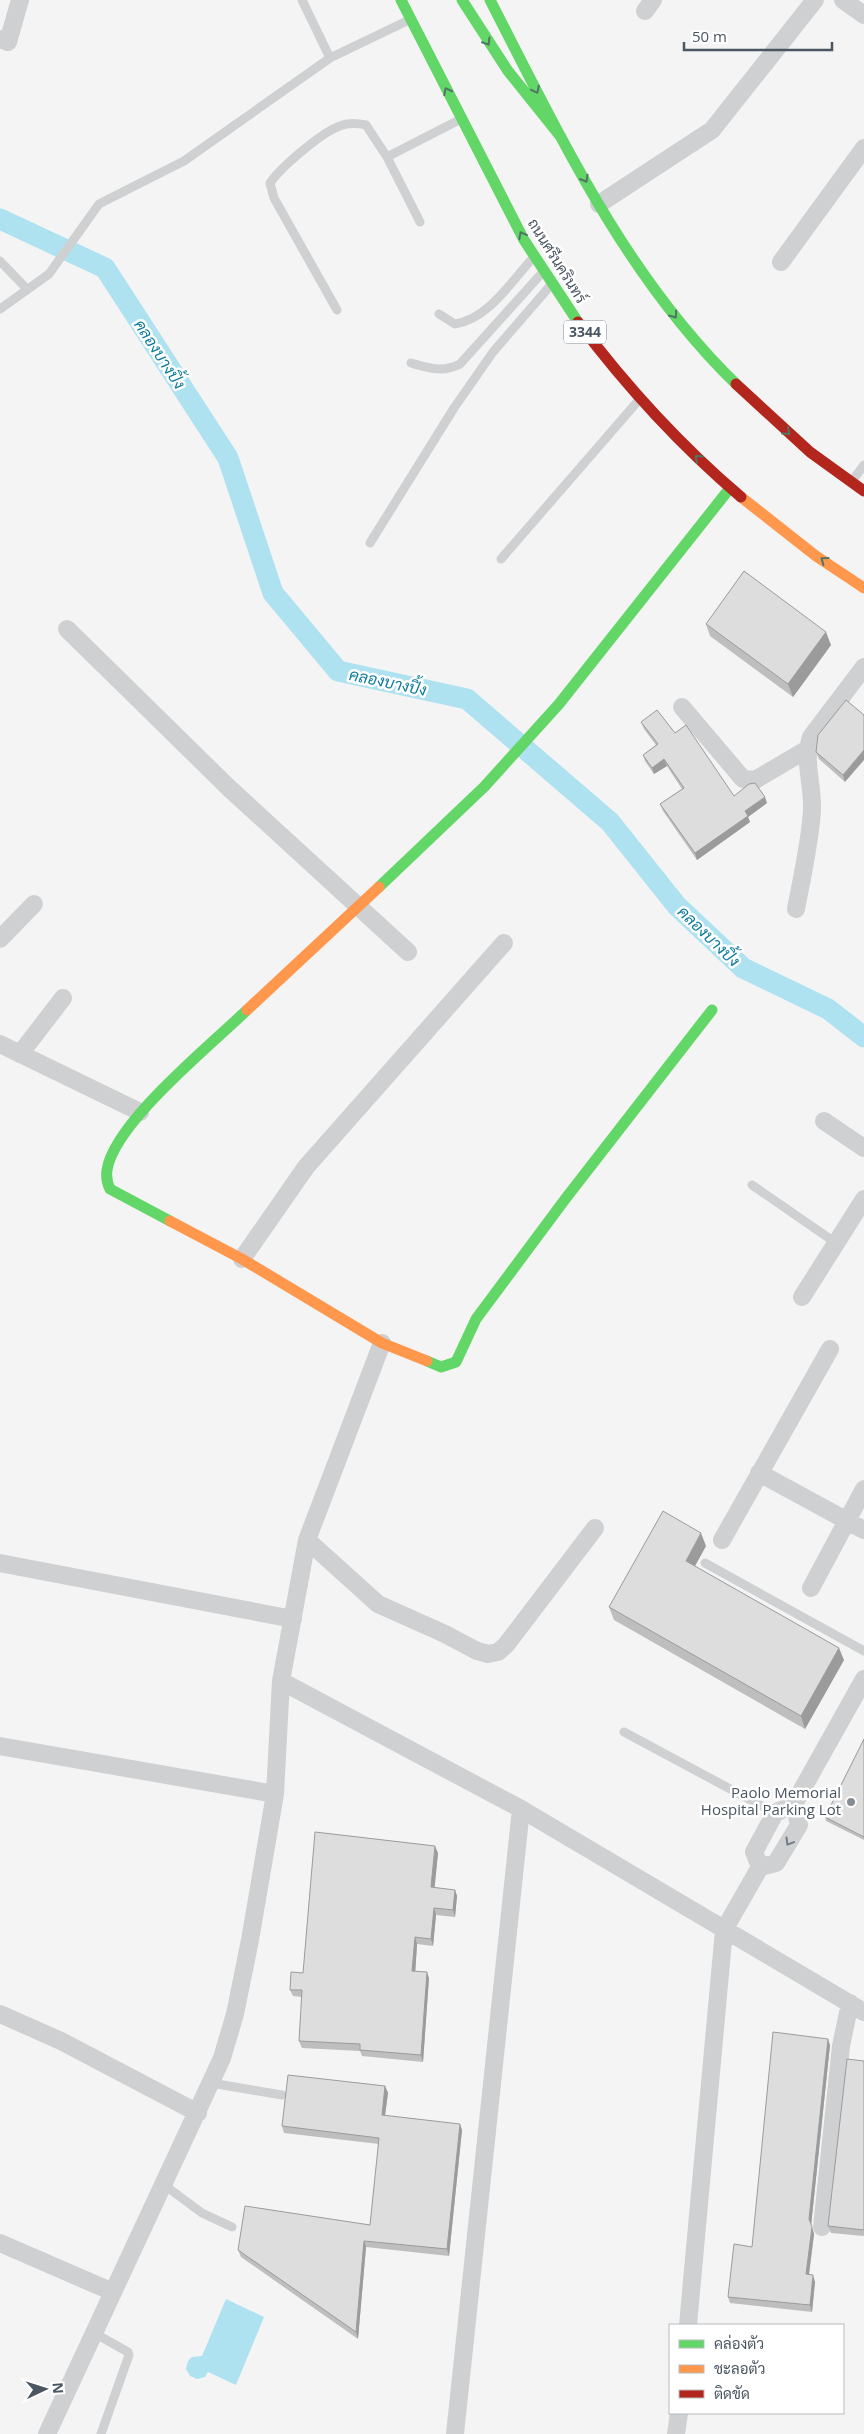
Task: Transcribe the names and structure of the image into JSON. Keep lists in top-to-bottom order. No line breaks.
{"streets":{"main road":["ถนนศรีนครินทร์","3344"]},"water":["คลองบางปิ้ง"],"places":["Paolo Memorial Hospital Parking Lot"],"legend":["คล่องตัว","ชะลอตัว","ติดขัด"],"scale_bar":"50 m","north":"right"}
